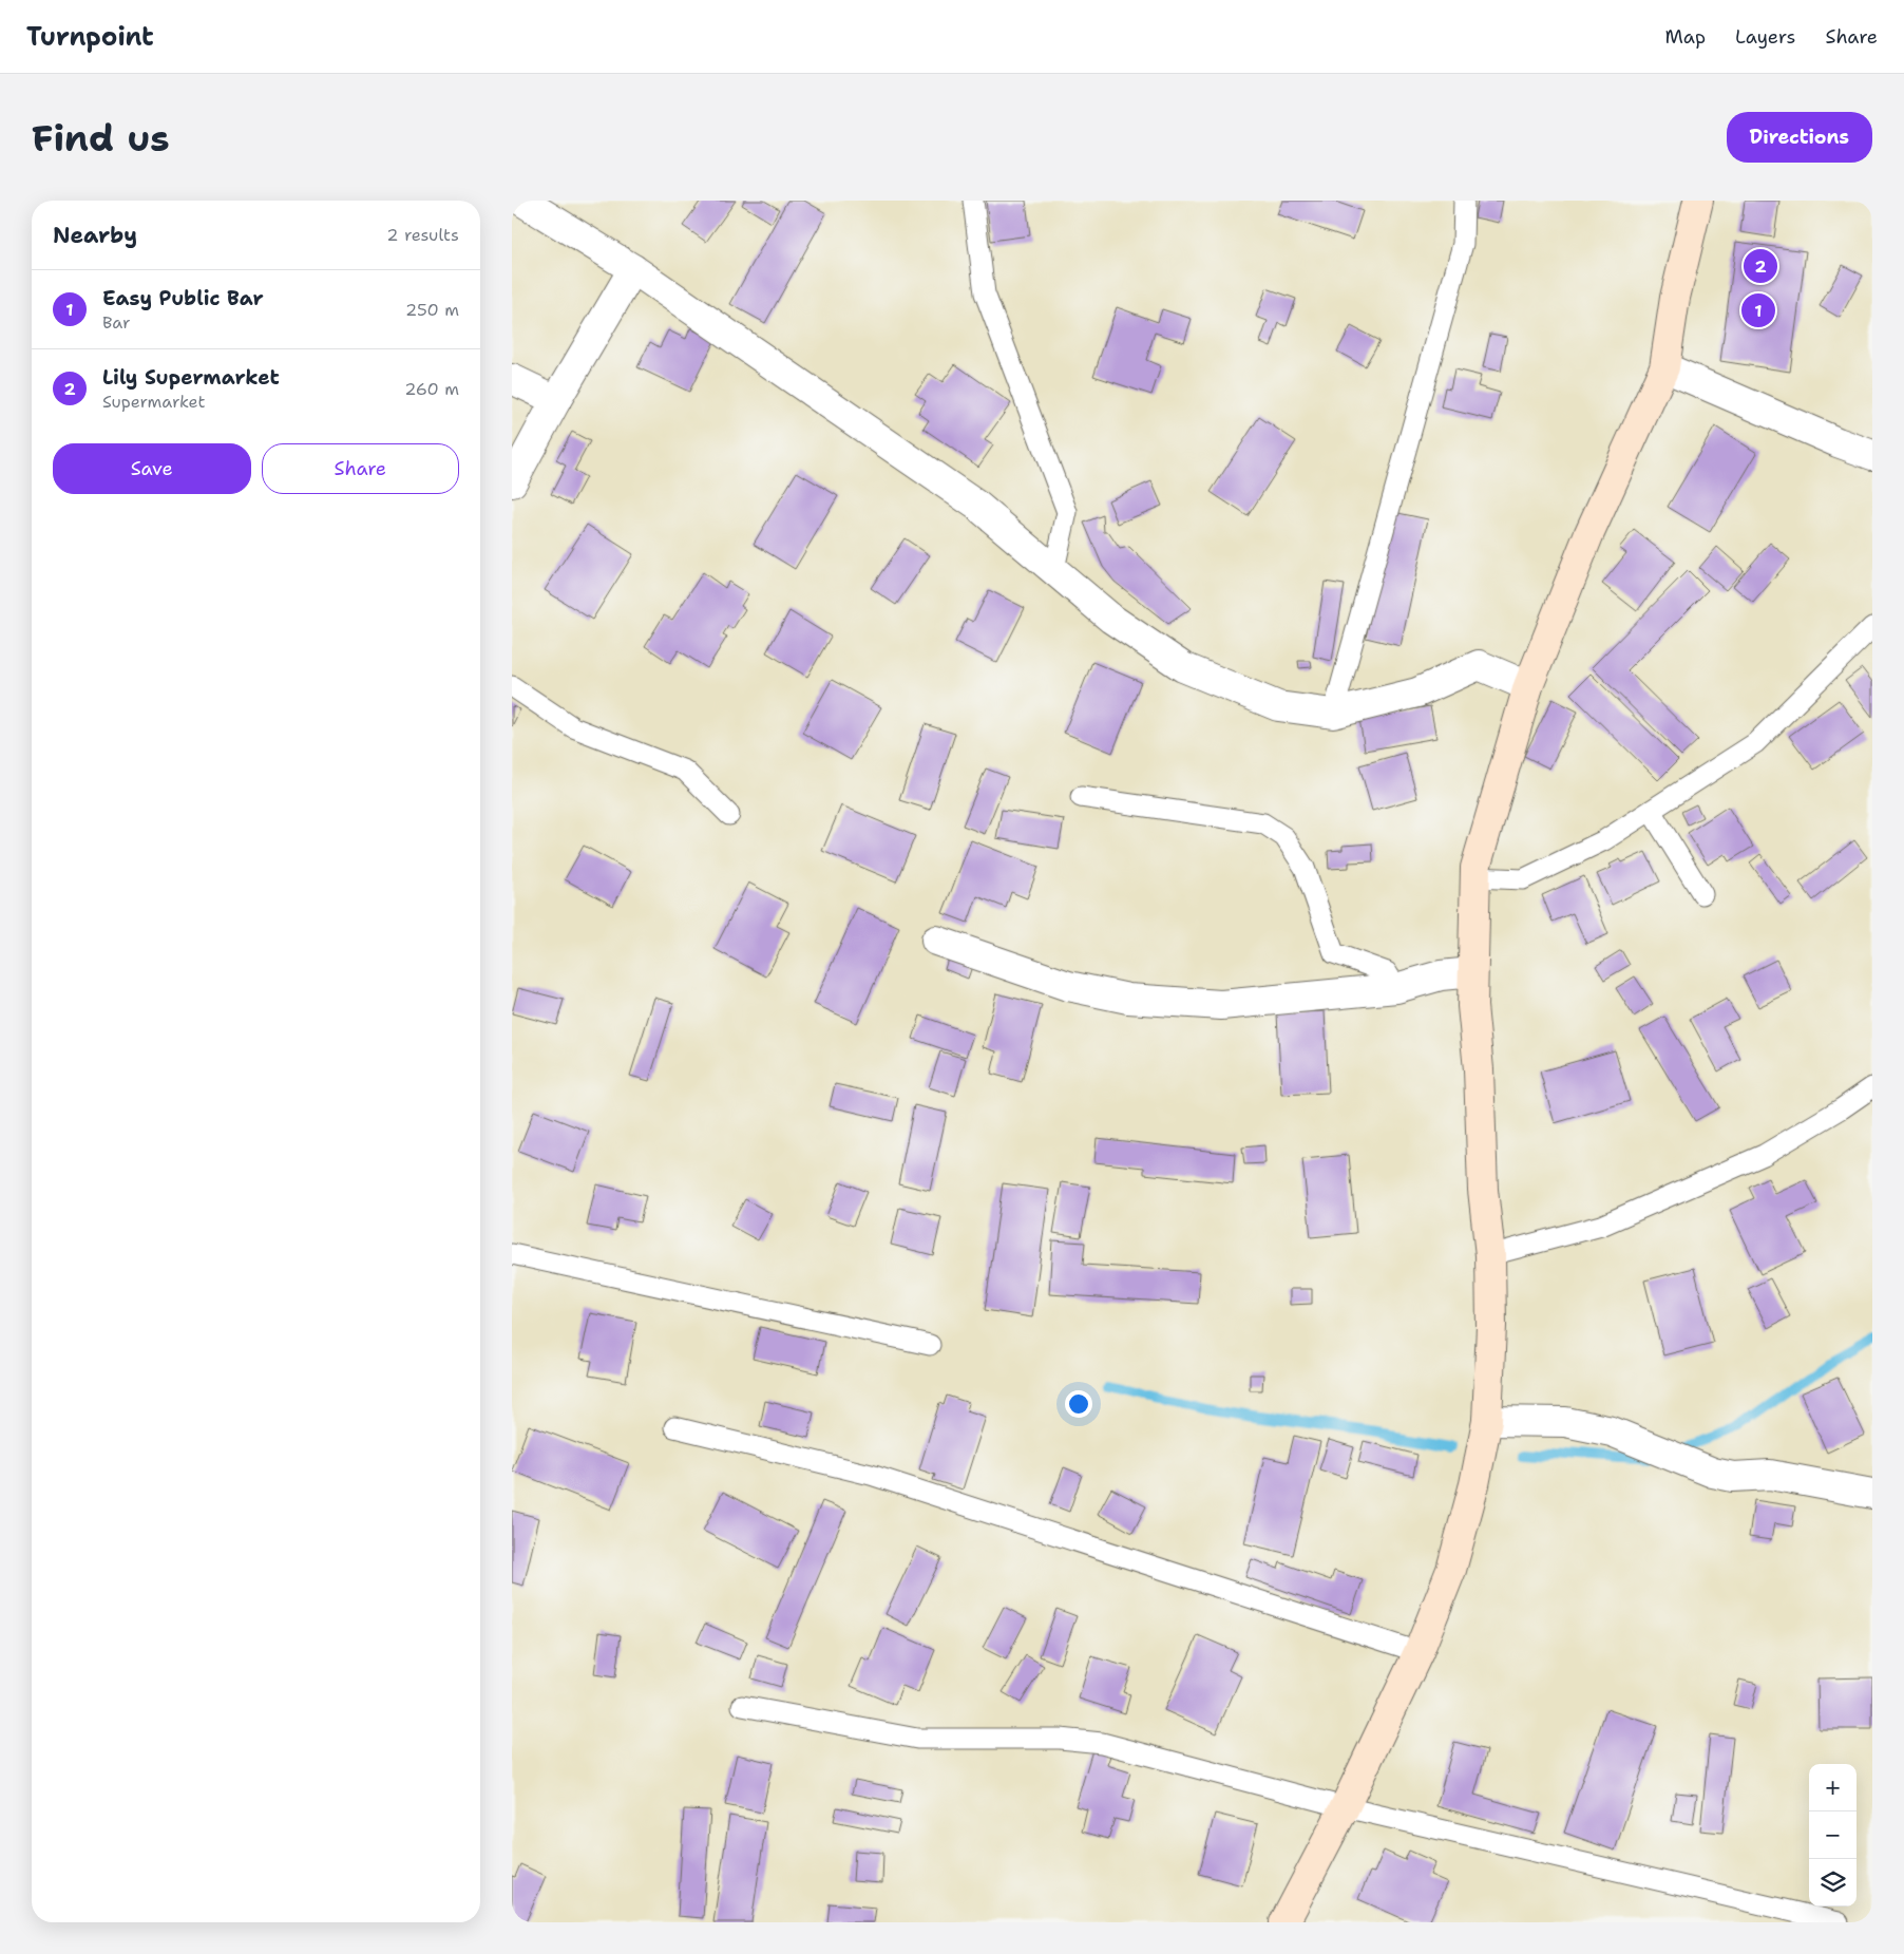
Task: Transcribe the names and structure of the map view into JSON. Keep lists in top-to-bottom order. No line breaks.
{"page":{"header":"Turnpoint","nav":["Map","Layers","Share"],"buttons":["Directions",["Save","Share"]],"title":"Find us","heading":["Nearby","2 results"],"pins":["2","1"],"list":[{"mark":"1","name":"Easy Public Bar","note":"Bar","value":"250 m"},{"mark":"2","name":"Lily Supermarket","note":"Supermarket","value":"260 m"}],"map_buttons":["+","−"]}}
